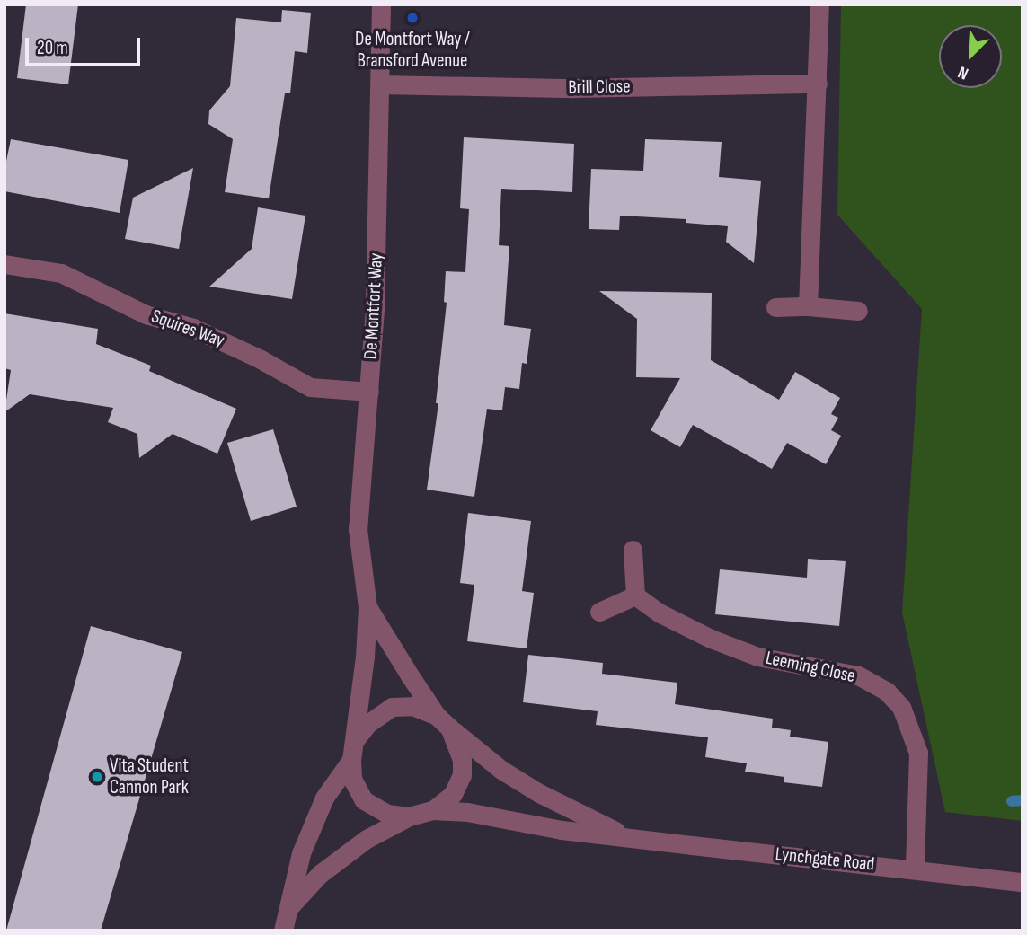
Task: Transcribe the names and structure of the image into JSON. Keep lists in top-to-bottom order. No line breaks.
{"streets":{"street":["Brill Close","De Montfort Way","Squires Way","Leeming Close","Lynchgate Road"]},"crossings":[["Brill Close","De Montfort Way"],["De Montfort Way","Squires Way"],["De Montfort Way","Lynchgate Road"],["Leeming Close","Lynchgate Road"]],"places":["De Montfort Way / Bransford Avenue","Vita Student Cannon Park"],"scale_bar":"20 m","north":"bottom left"}
